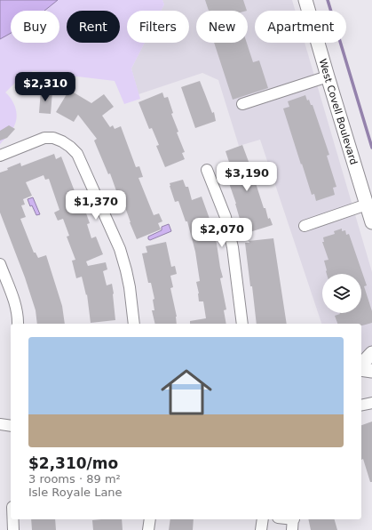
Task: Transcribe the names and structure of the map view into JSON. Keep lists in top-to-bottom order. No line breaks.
{"streets":{"main road":["West Covell Boulevard"]},"page":{"chip":["Buy","Rent","Filters","New","Apartment"],"price":["$2,310","$3,190","$1,370","$2,070"],"list":[{"name":"$2,310/mo","note":"3 rooms · 89 m² · Isle Royale Lane"}]}}
